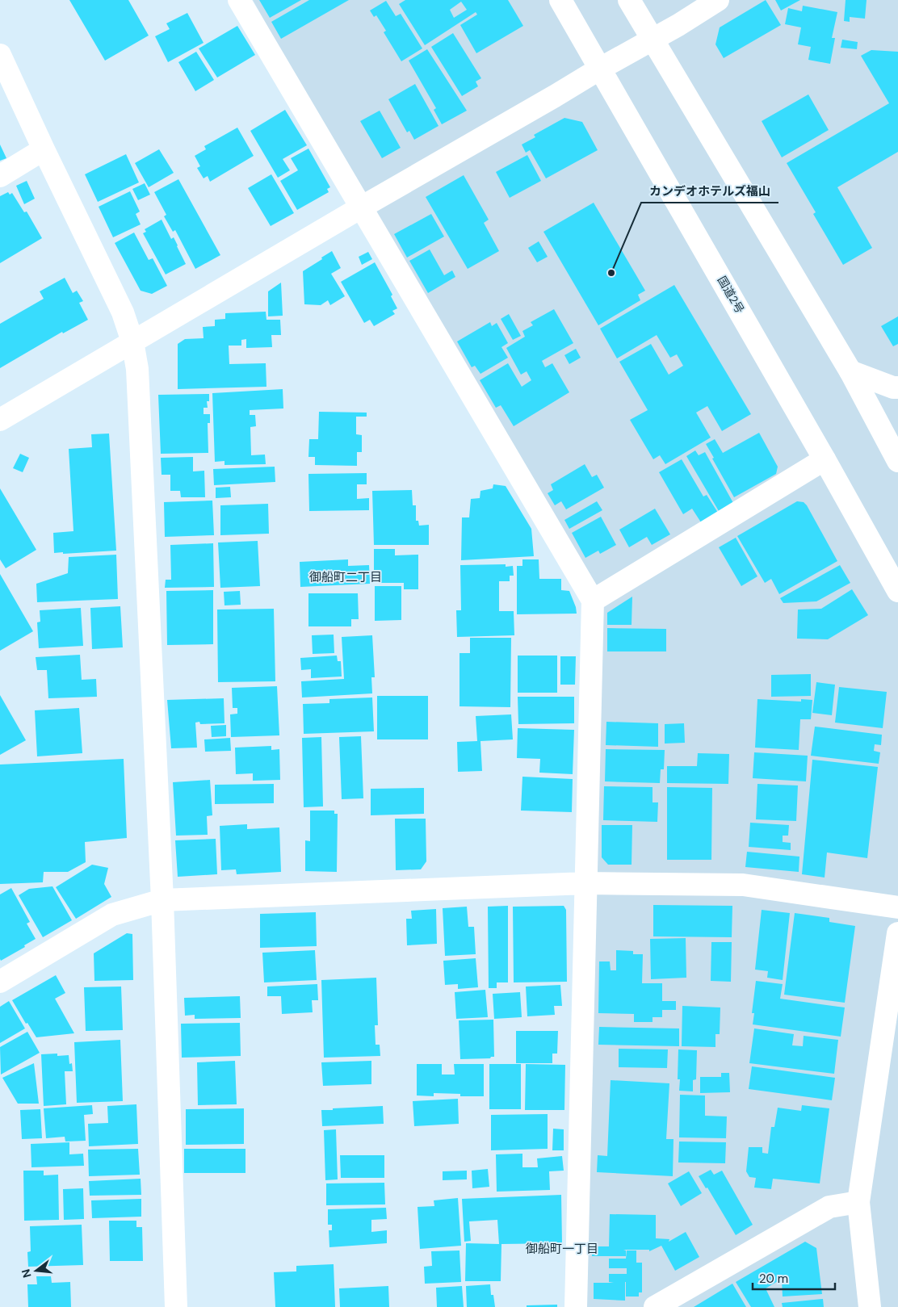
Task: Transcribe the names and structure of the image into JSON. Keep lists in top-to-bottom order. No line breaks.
{"streets":{"main road":["国道2号"]},"districts":["御船町二丁目","御船町一丁目"],"places":["カンデオホテルズ福山"],"scale_bar":"20 m","north":"left"}
